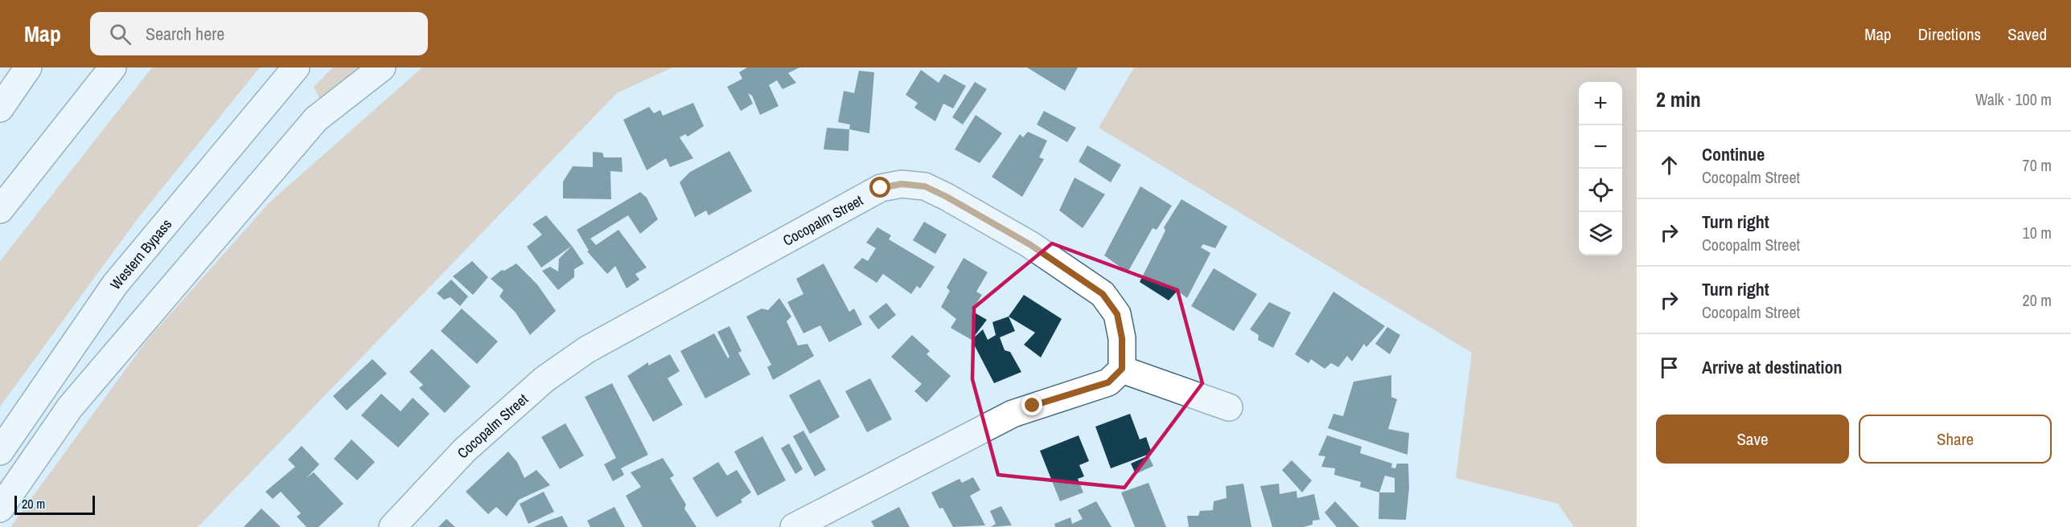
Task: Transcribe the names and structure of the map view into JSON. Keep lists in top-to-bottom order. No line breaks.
{"streets":{"main road":["Cocopalm Street","Western Bypass"]},"scale_bar":"20 m","page":{"header":"Map","search":"Search here","nav":["Map","Directions","Saved"],"heading":["2 min","Walk · 100 m"],"map_buttons":["+","−"],"list":[["Continue","Cocopalm Street","70 m"],["Turn right","Cocopalm Street","10 m"],["Turn right","Cocopalm Street","20 m"],"Arrive at destination"],"buttons":["Save","Share"],"scale":"20 m"}}
